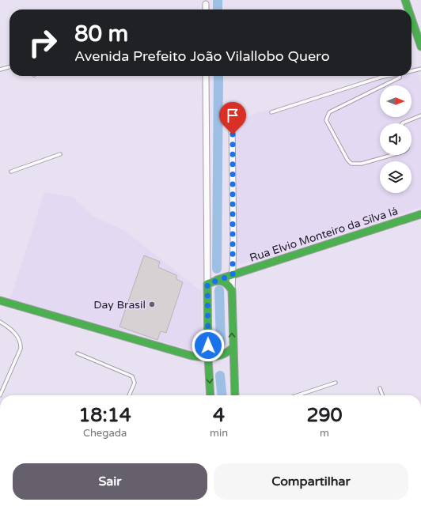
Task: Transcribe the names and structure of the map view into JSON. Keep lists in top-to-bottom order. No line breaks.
{"streets":{"main road":["Rua Elvio Monteiro da Silva Iá"]},"places":["Day Brasil"],"north":"right","page":{"turn":["80 m","Avenida Prefeito João Vilallobo Quero"],"eta":["18:14","Chegada","4","min","290","m"],"buttons":["Sair","Compartilhar"]}}
